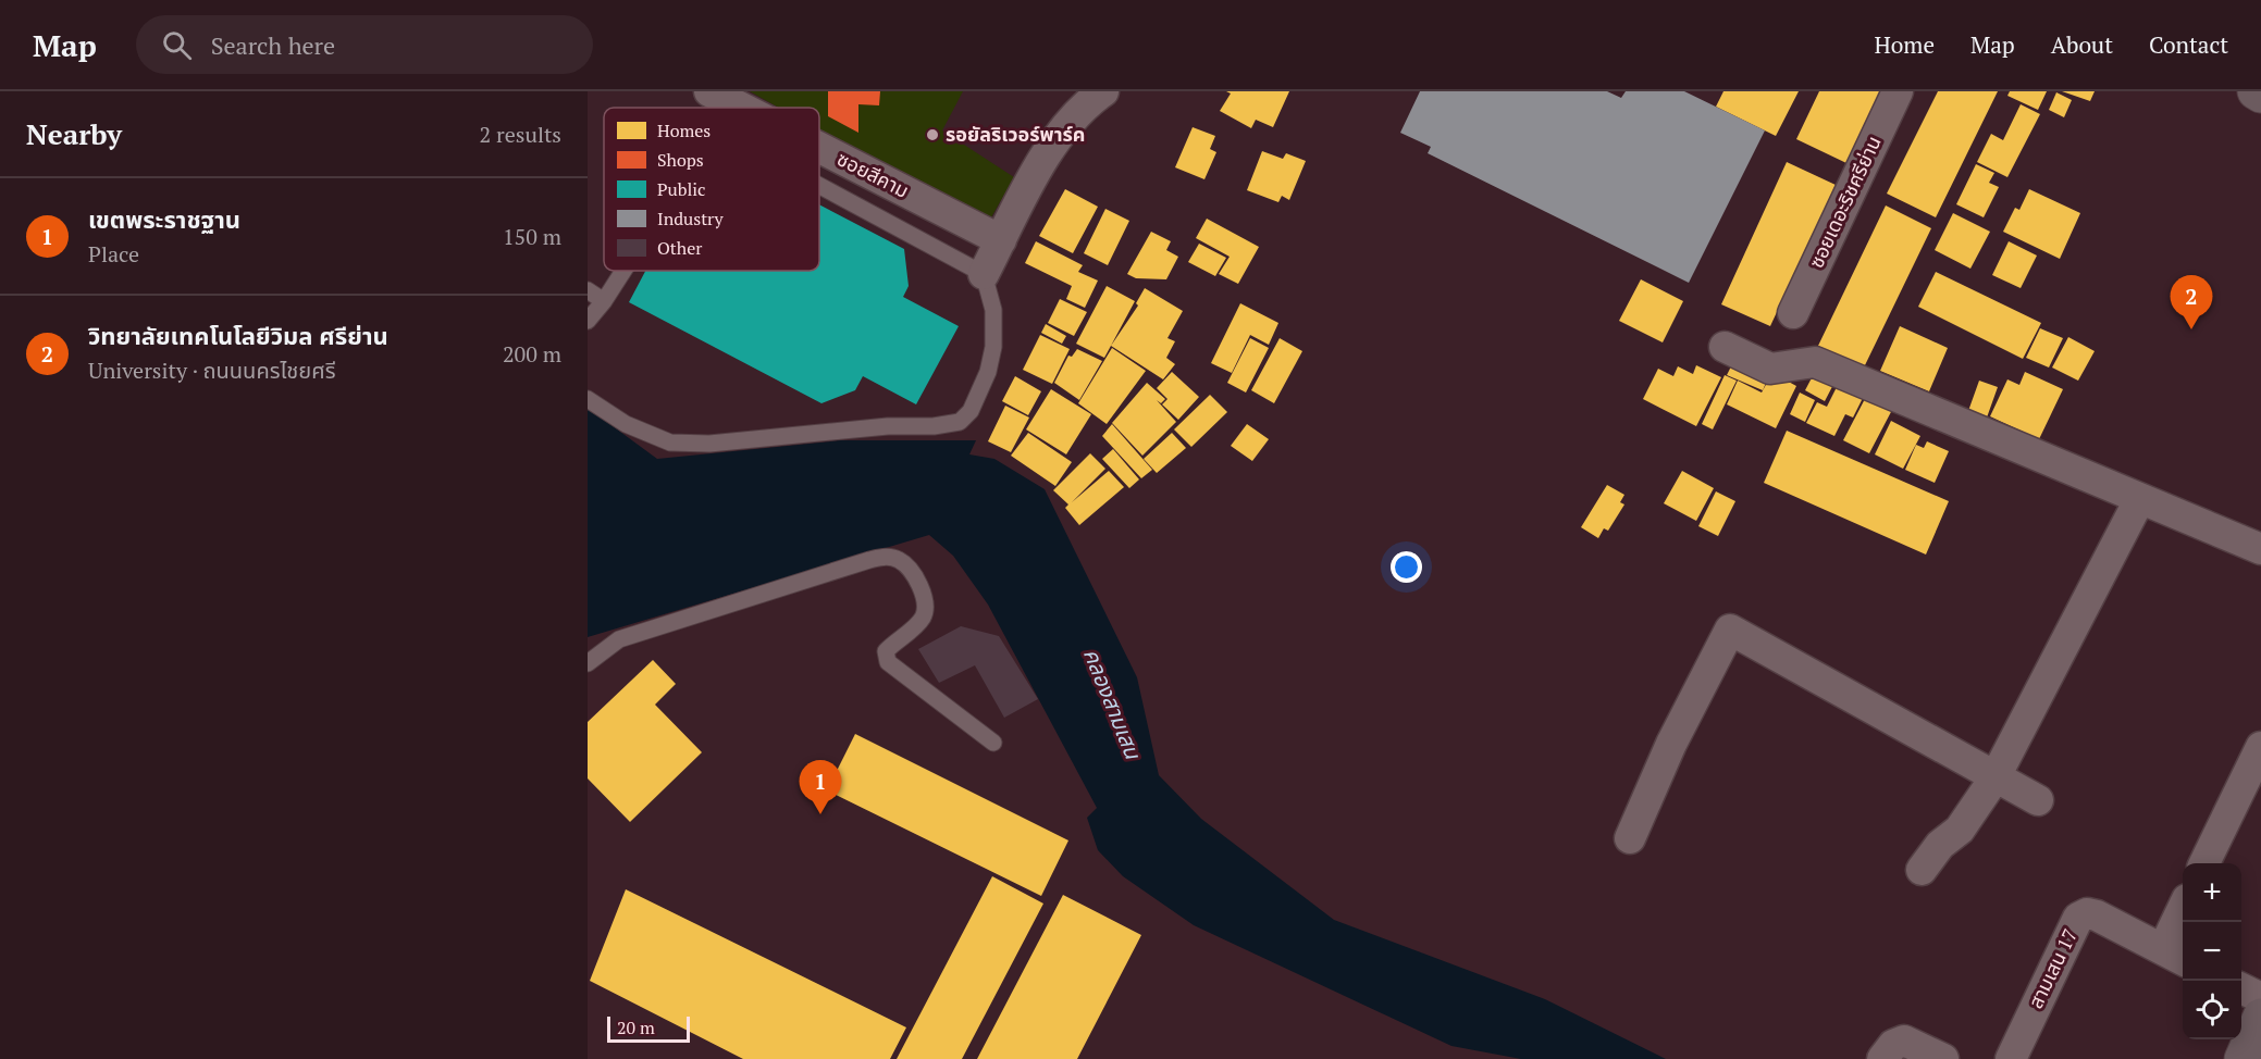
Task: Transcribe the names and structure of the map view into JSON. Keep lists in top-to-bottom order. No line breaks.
{"streets":{"street":["ซอยสีคาม","ซอยเดอะริชศรีย่าน","สามเสน 17"]},"water":["คลองสามเสน"],"places":["รอยัลริเวอร์พาร์ค"],"legend":["Homes","Shops","Public","Industry","Other"],"scale_bar":"20 m","page":{"header":"Map","search":"Search here","nav":["Home","Map","About","Contact"],"heading":["Nearby","2 results"],"list":[{"mark":"1","name":"เขตพระราชฐาน","note":"Place","value":"150 m"},{"mark":"2","name":"วิทยาลัยเทคโนโลยีวิมล ศรีย่าน","note":"University · ถนนนครไชยศรี","value":"200 m"}],"pins":["2","1"],"map_buttons":["+","−"],"scale":"20 m"}}
